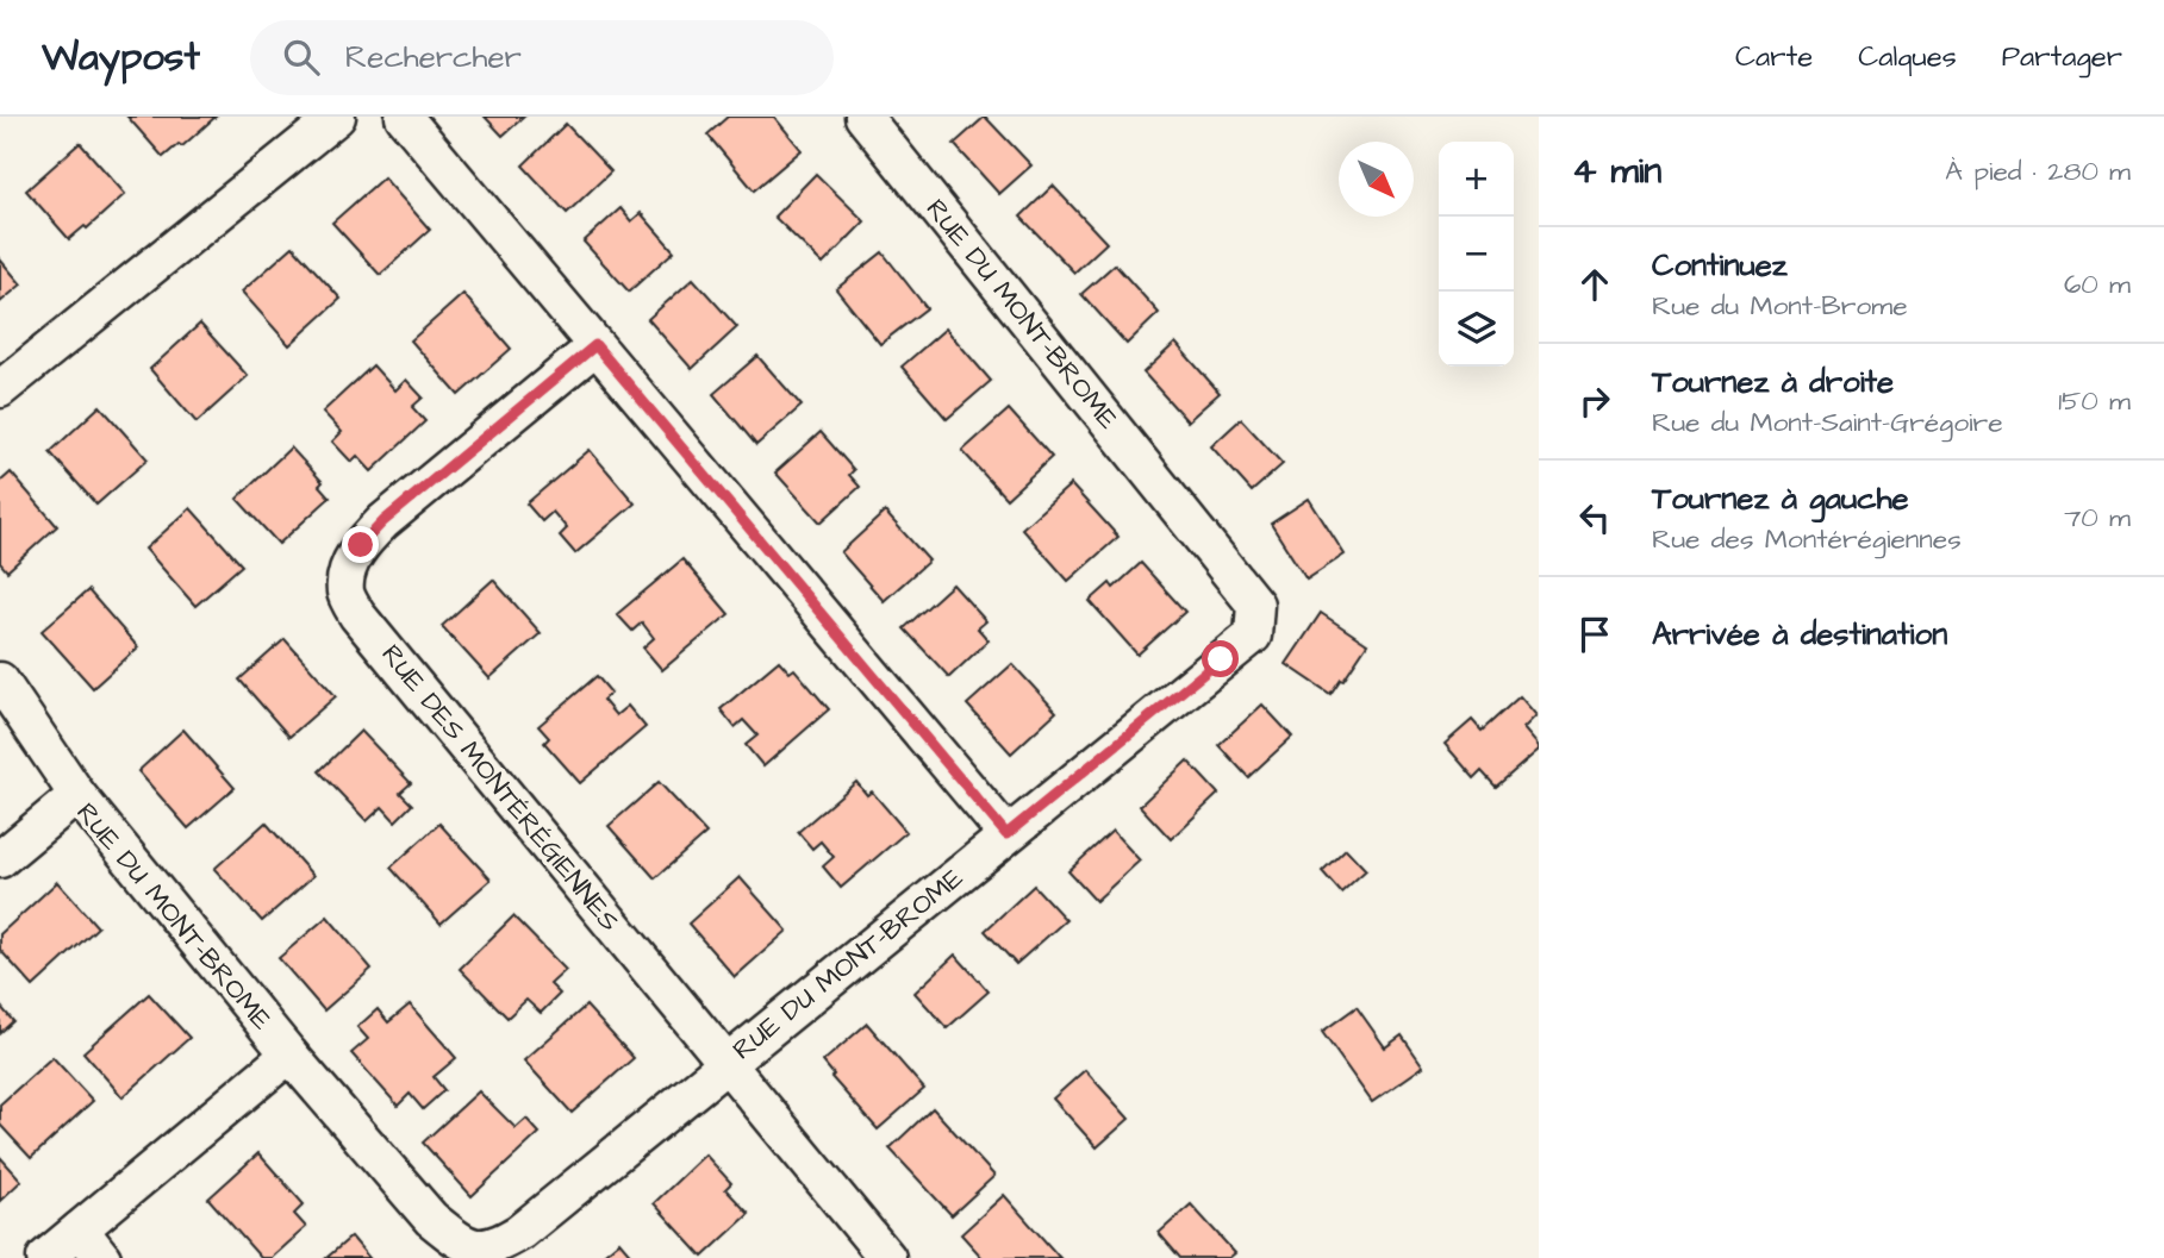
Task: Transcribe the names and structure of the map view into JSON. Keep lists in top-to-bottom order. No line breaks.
{"streets":{"street":["RUE DU MONT-BROME","RUE DES MONTÉRÉGIENNES"]},"crossings":[["RUE DU MONT-BROME","RUE DES MONTÉRÉGIENNES"]],"north":"bottom right","page":{"header":"Waypost","search":"Rechercher","nav":["Carte","Calques","Partager"],"heading":["4 min","À pied · 280 m"],"map_buttons":["+","−"],"list":[["Continuez","Rue du Mont-Brome","60 m"],["Tournez à droite","Rue du Mont-Saint-Grégoire","150 m"],["Tournez à gauche","Rue des Montérégiennes","70 m"],"Arrivée à destination"]}}
